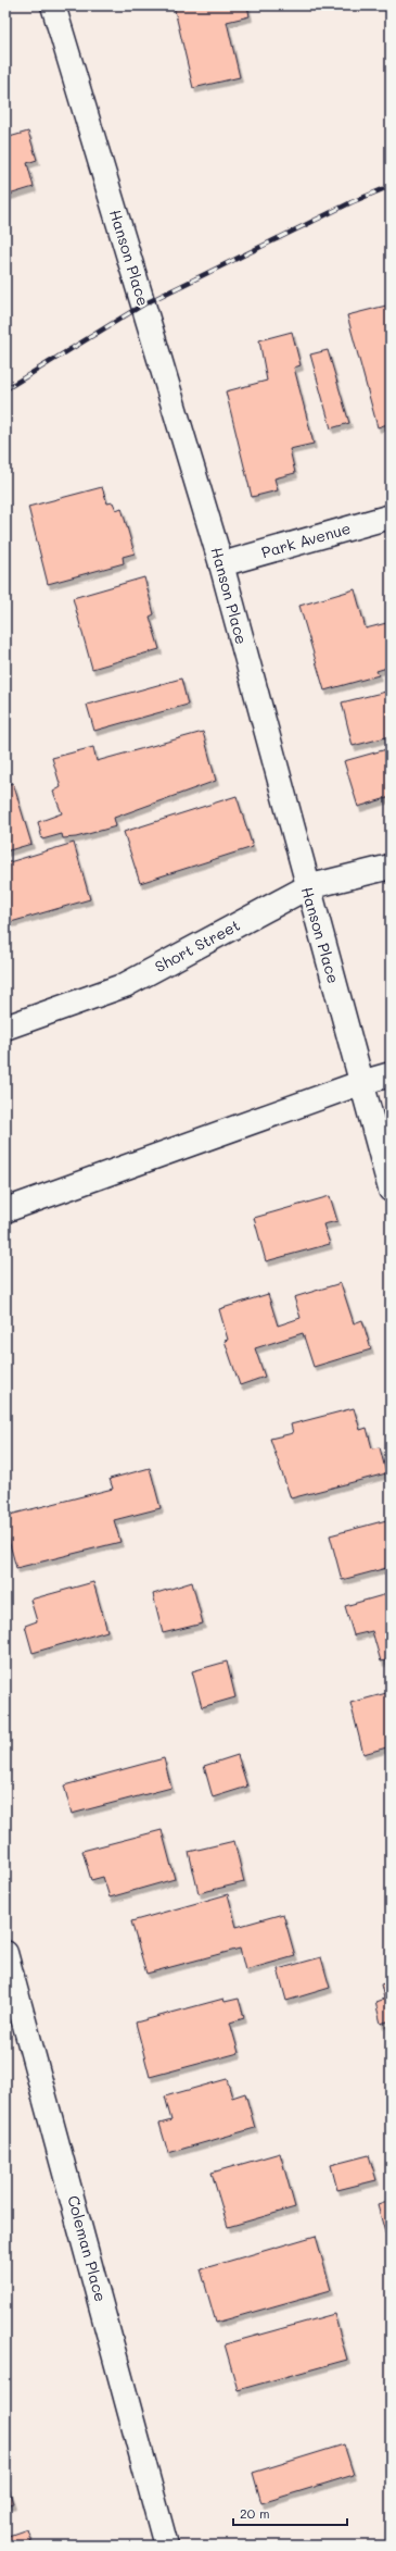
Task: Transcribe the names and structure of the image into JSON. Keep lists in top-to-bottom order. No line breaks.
{"streets":{"street":["Hanson Place","Park Avenue","Short Street","Coleman Place"]},"crossings":[["Hanson Place","Park Avenue"],["Hanson Place","Short Street"]],"scale_bar":"20 m"}
